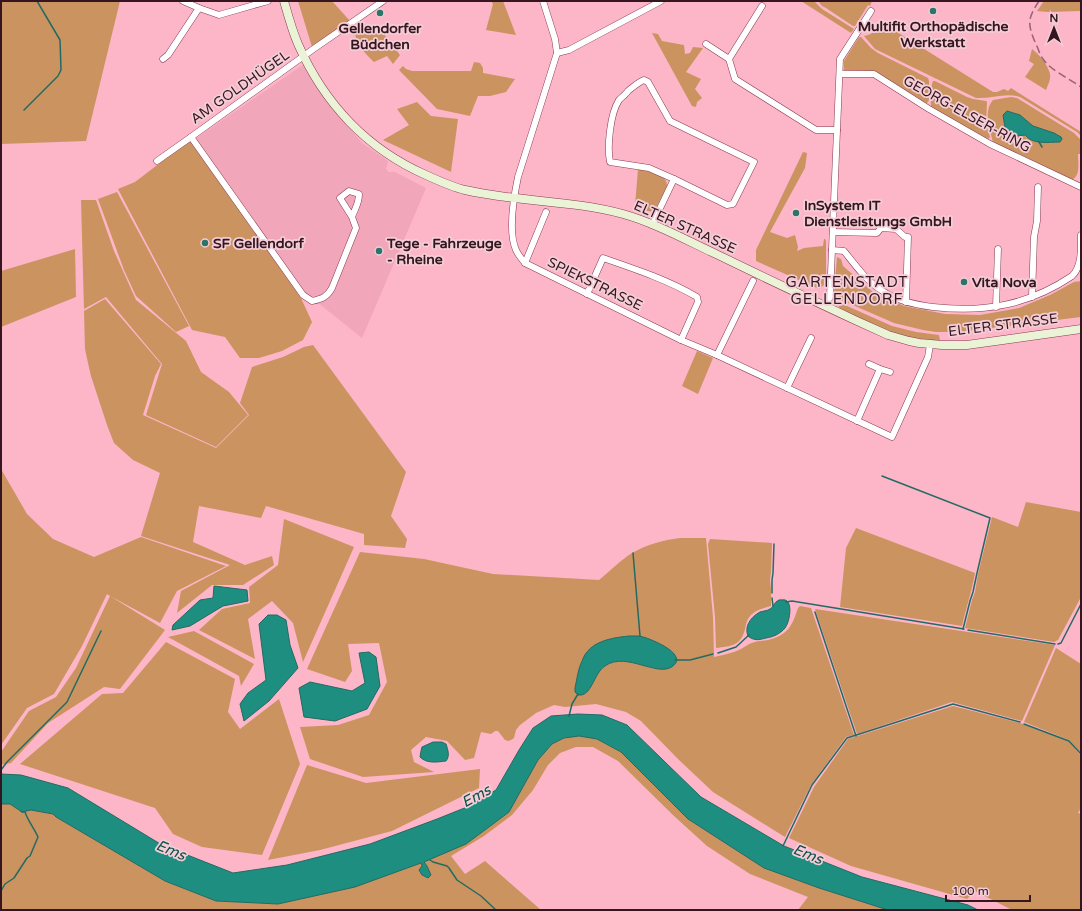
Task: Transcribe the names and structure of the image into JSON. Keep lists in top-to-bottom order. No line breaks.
{"streets":{"main road":["ELTER STRASSE"],"street":["AM GOLDHÜGEL","GEORG-ELSER-RING","SPIEKSTRASSE"]},"crossings":[["AM GOLDHÜGEL","ELTER STRASSE"],["ELTER STRASSE","SPIEKSTRASSE"]],"districts":["GARTENSTADT GELLENDORF"],"water":["Ems"],"places":["Multifit Orthopädische Werkstatt","Gellendorfer Büdchen","InSystem IT Dienstleistungs GmbH","SF Gellendorf","Tege - Fahrzeuge - Rheine","Vita Nova"],"scale_bar":"100 m","north":"top"}
